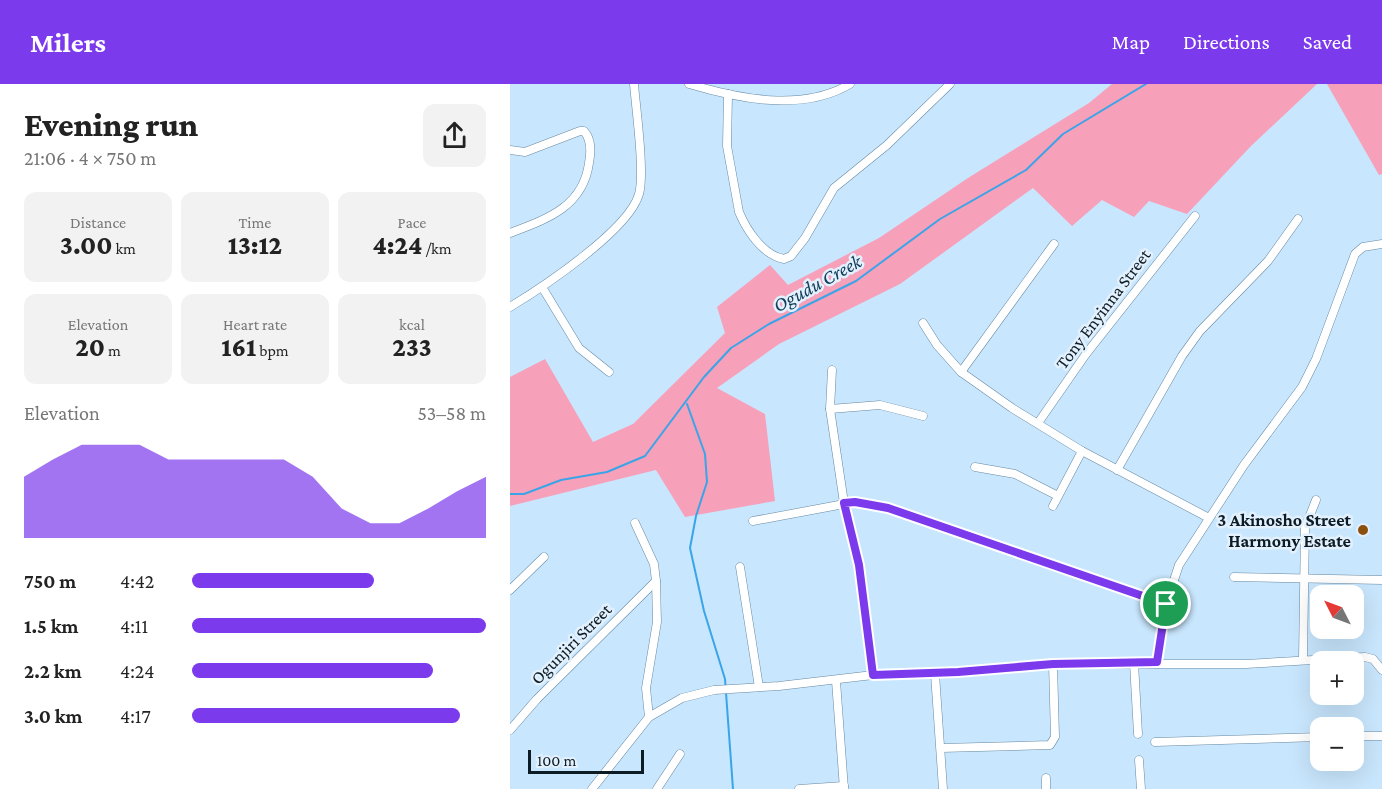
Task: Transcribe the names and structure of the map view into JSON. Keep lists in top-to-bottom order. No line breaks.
{"streets":{"street":["Tony Enyinna Street","Ogunjiri Street"]},"water":["Ogudu Creek"],"places":["3 Akinosho Street Harmony Estate"],"scale_bar":"100 m","north":"top left","page":{"header":"Milers","nav":["Map","Directions","Saved"],"heading":["Evening run","21:06 · 4 × 750 m"],"stats":[["Distance","3.00 km"],["Time","13:12"],["Pace","4:24 /km"],["Elevation","20 m"],["Heart rate","161 bpm"],["kcal","233"]],"chart":["Elevation","53–58 m"],"list":[{"name":"750 m","note":"4:42"},{"name":"1.5 km","note":"4:11"},{"name":"2.2 km","note":"4:24"},{"name":"3.0 km","note":"4:17"}],"map_buttons":["+","−"],"scale":"100 m"}}
